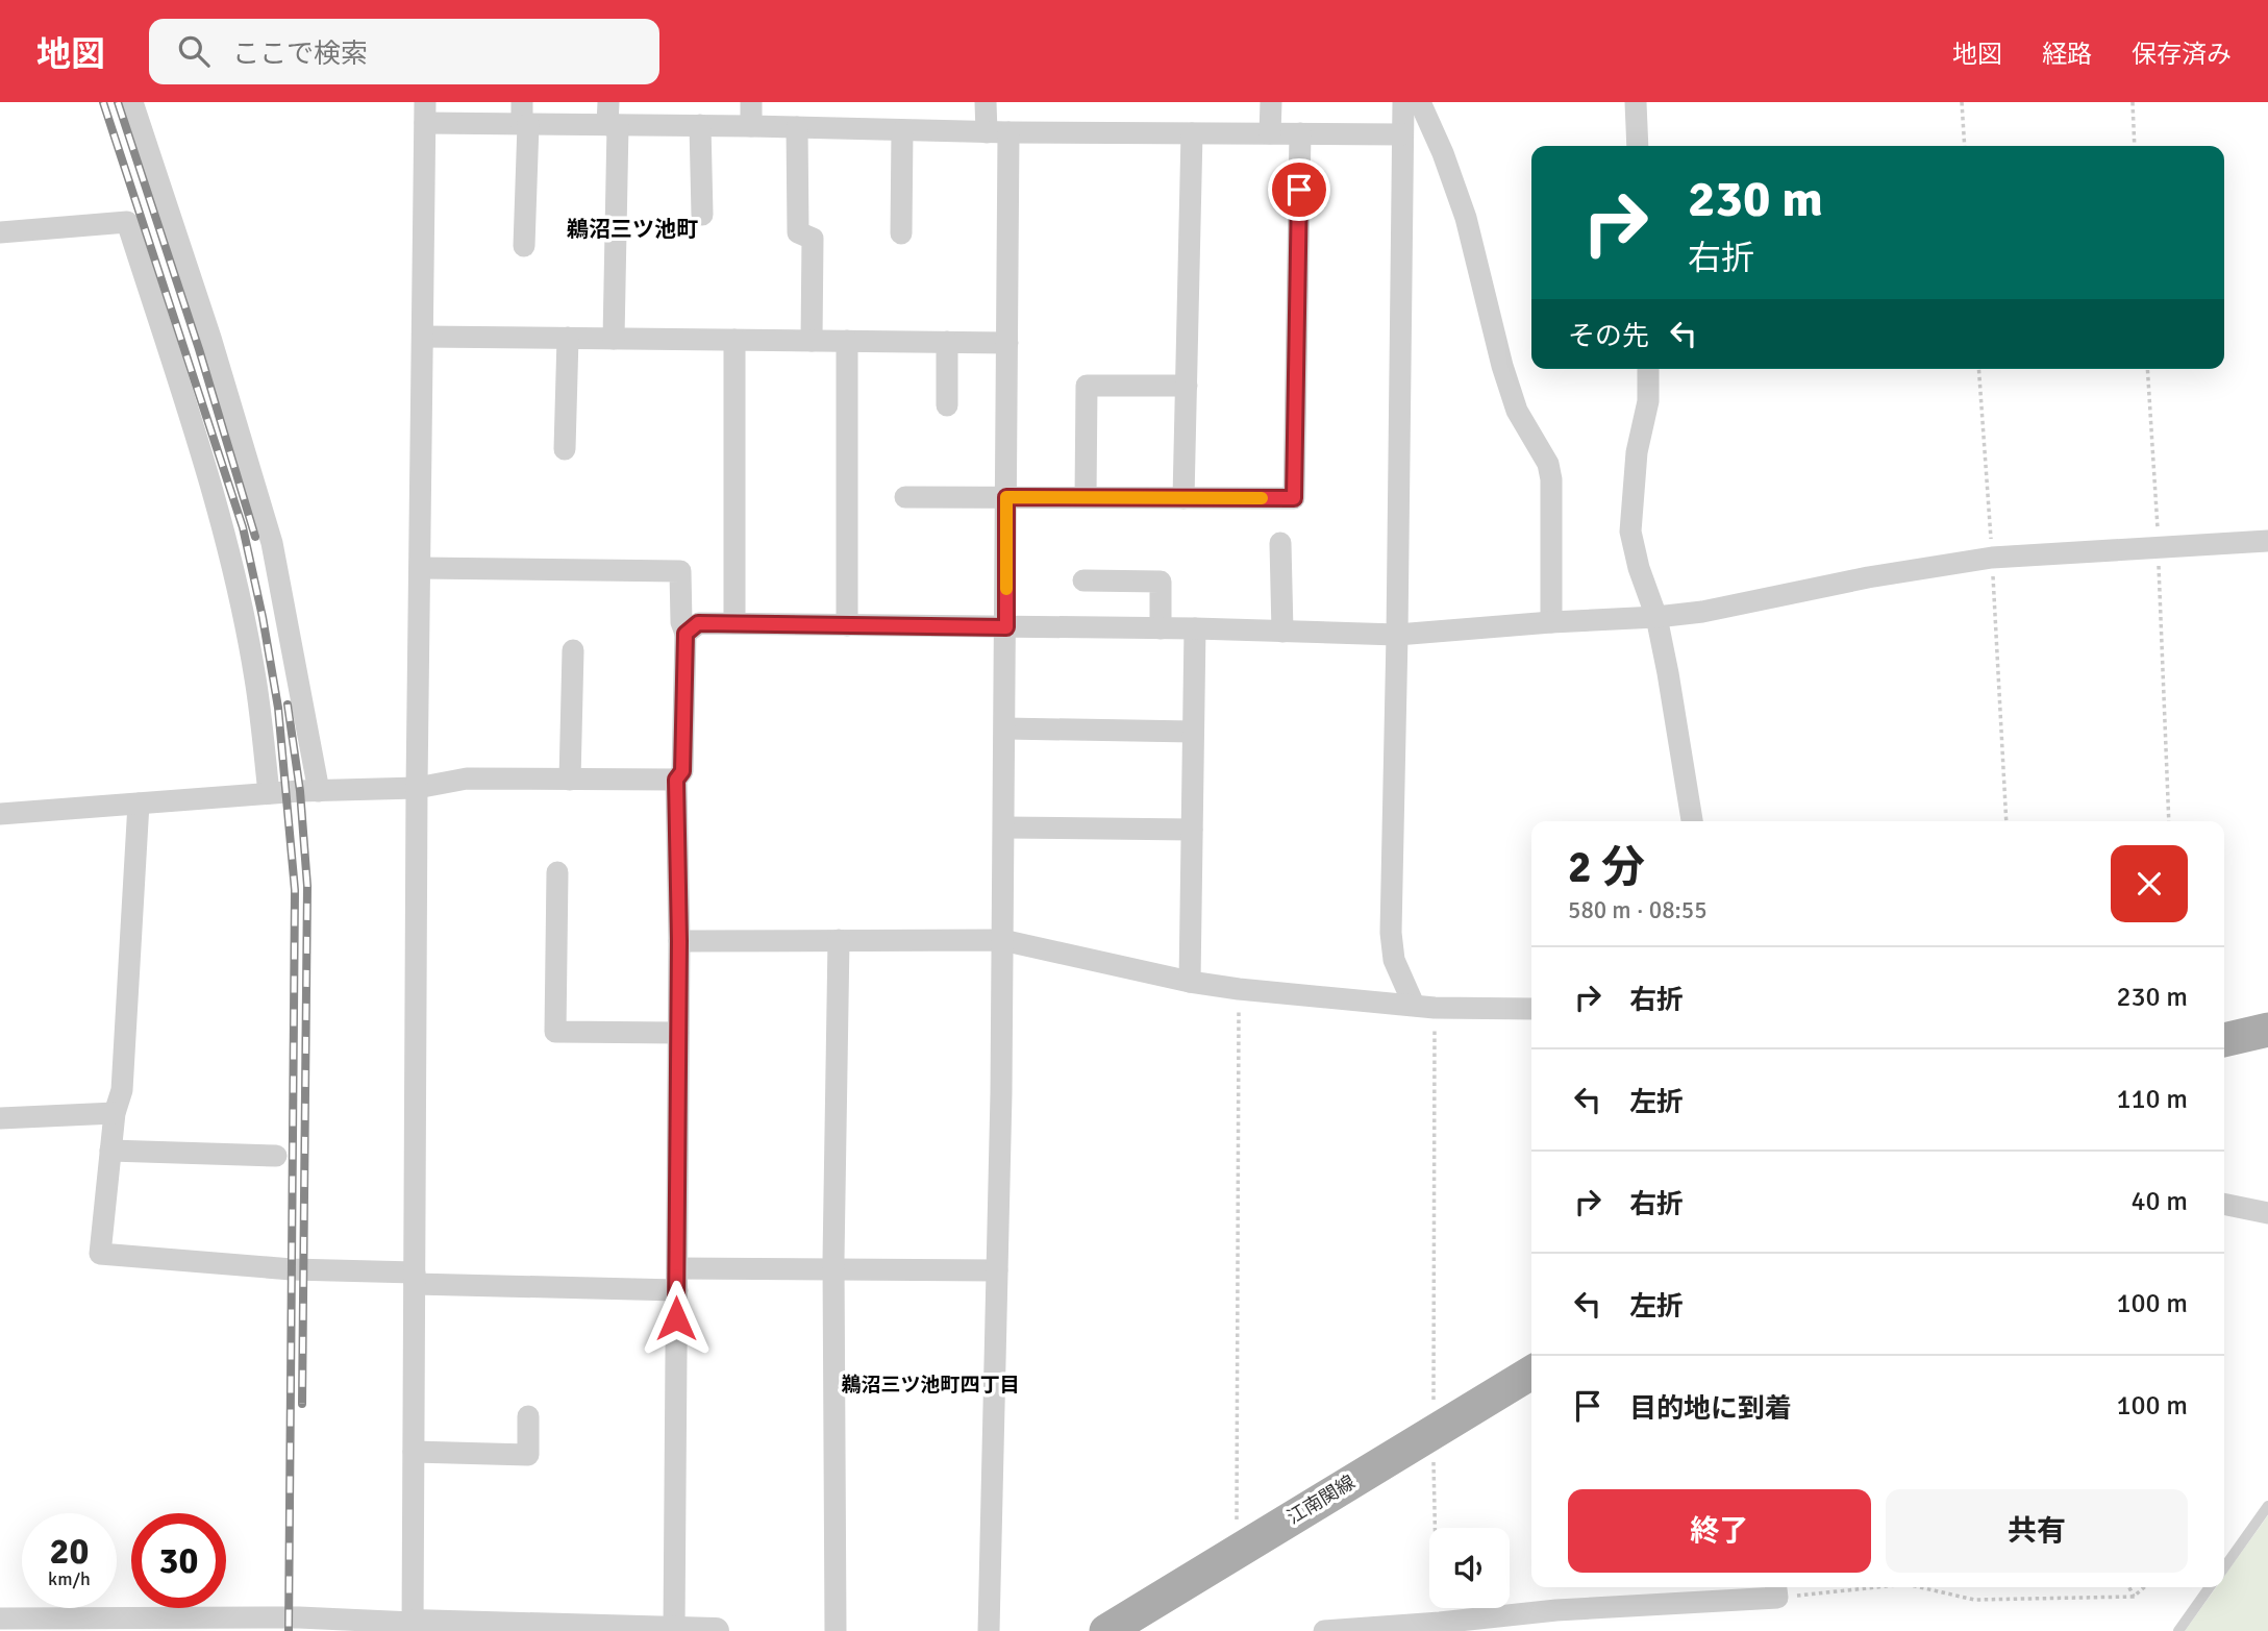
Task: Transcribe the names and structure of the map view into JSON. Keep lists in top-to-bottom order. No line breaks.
{"streets":{"main road":["江南関線"]},"districts":["鵜沼三ツ池町","鵜沼三ツ池町四丁目"],"page":{"header":"地図","search":"ここで検索","nav":["地図","経路","保存済み"],"turn":["230 m","右折"],"then":"その先","heading":["2 分","580 m · 08:55"],"list":[{"name":"右折","value":"230 m"},{"name":"左折","value":"110 m"},{"name":"右折","value":"40 m"},{"name":"左折","value":"100 m"},{"name":"目的地に到着","value":"100 m"}],"buttons":["終了","共有"],"speed":"20 km/h","limit":"30"}}
